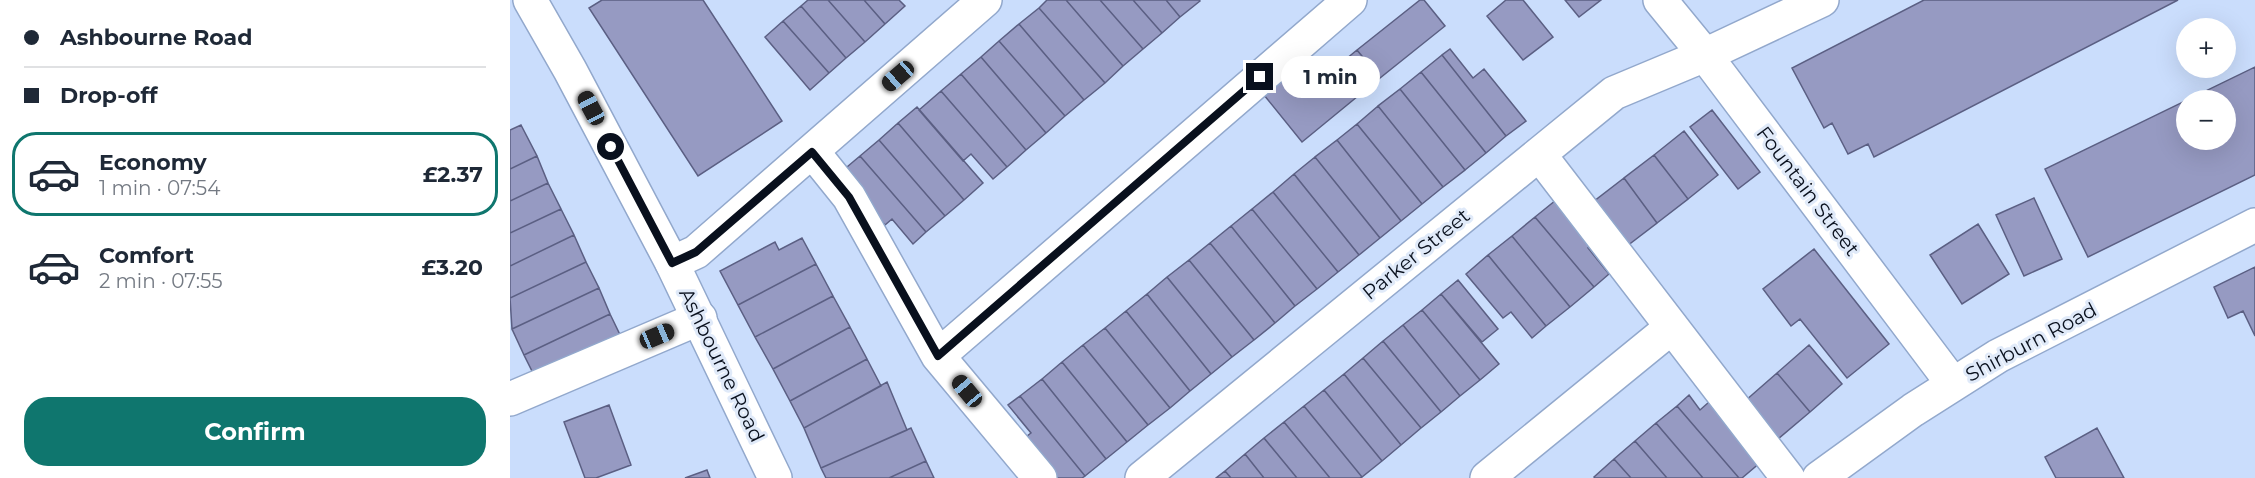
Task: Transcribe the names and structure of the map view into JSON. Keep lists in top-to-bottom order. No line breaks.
{"streets":{"main road":["Fountain Street","Parker Street","Shirburn Road","Ashbourne Road"]},"crossings":[["Fountain Street","Parker Street"],["Fountain Street","Shirburn Road"]],"page":{"banner":["Ashbourne Road","Drop-off"],"map_buttons":["+","−"],"bubble":"1 min","list":[{"name":"Economy","note":"1 min · 07:54","value":"£2.37"},{"name":"Comfort","note":"2 min · 07:55","value":"£3.20"}],"buttons":"Confirm"}}
